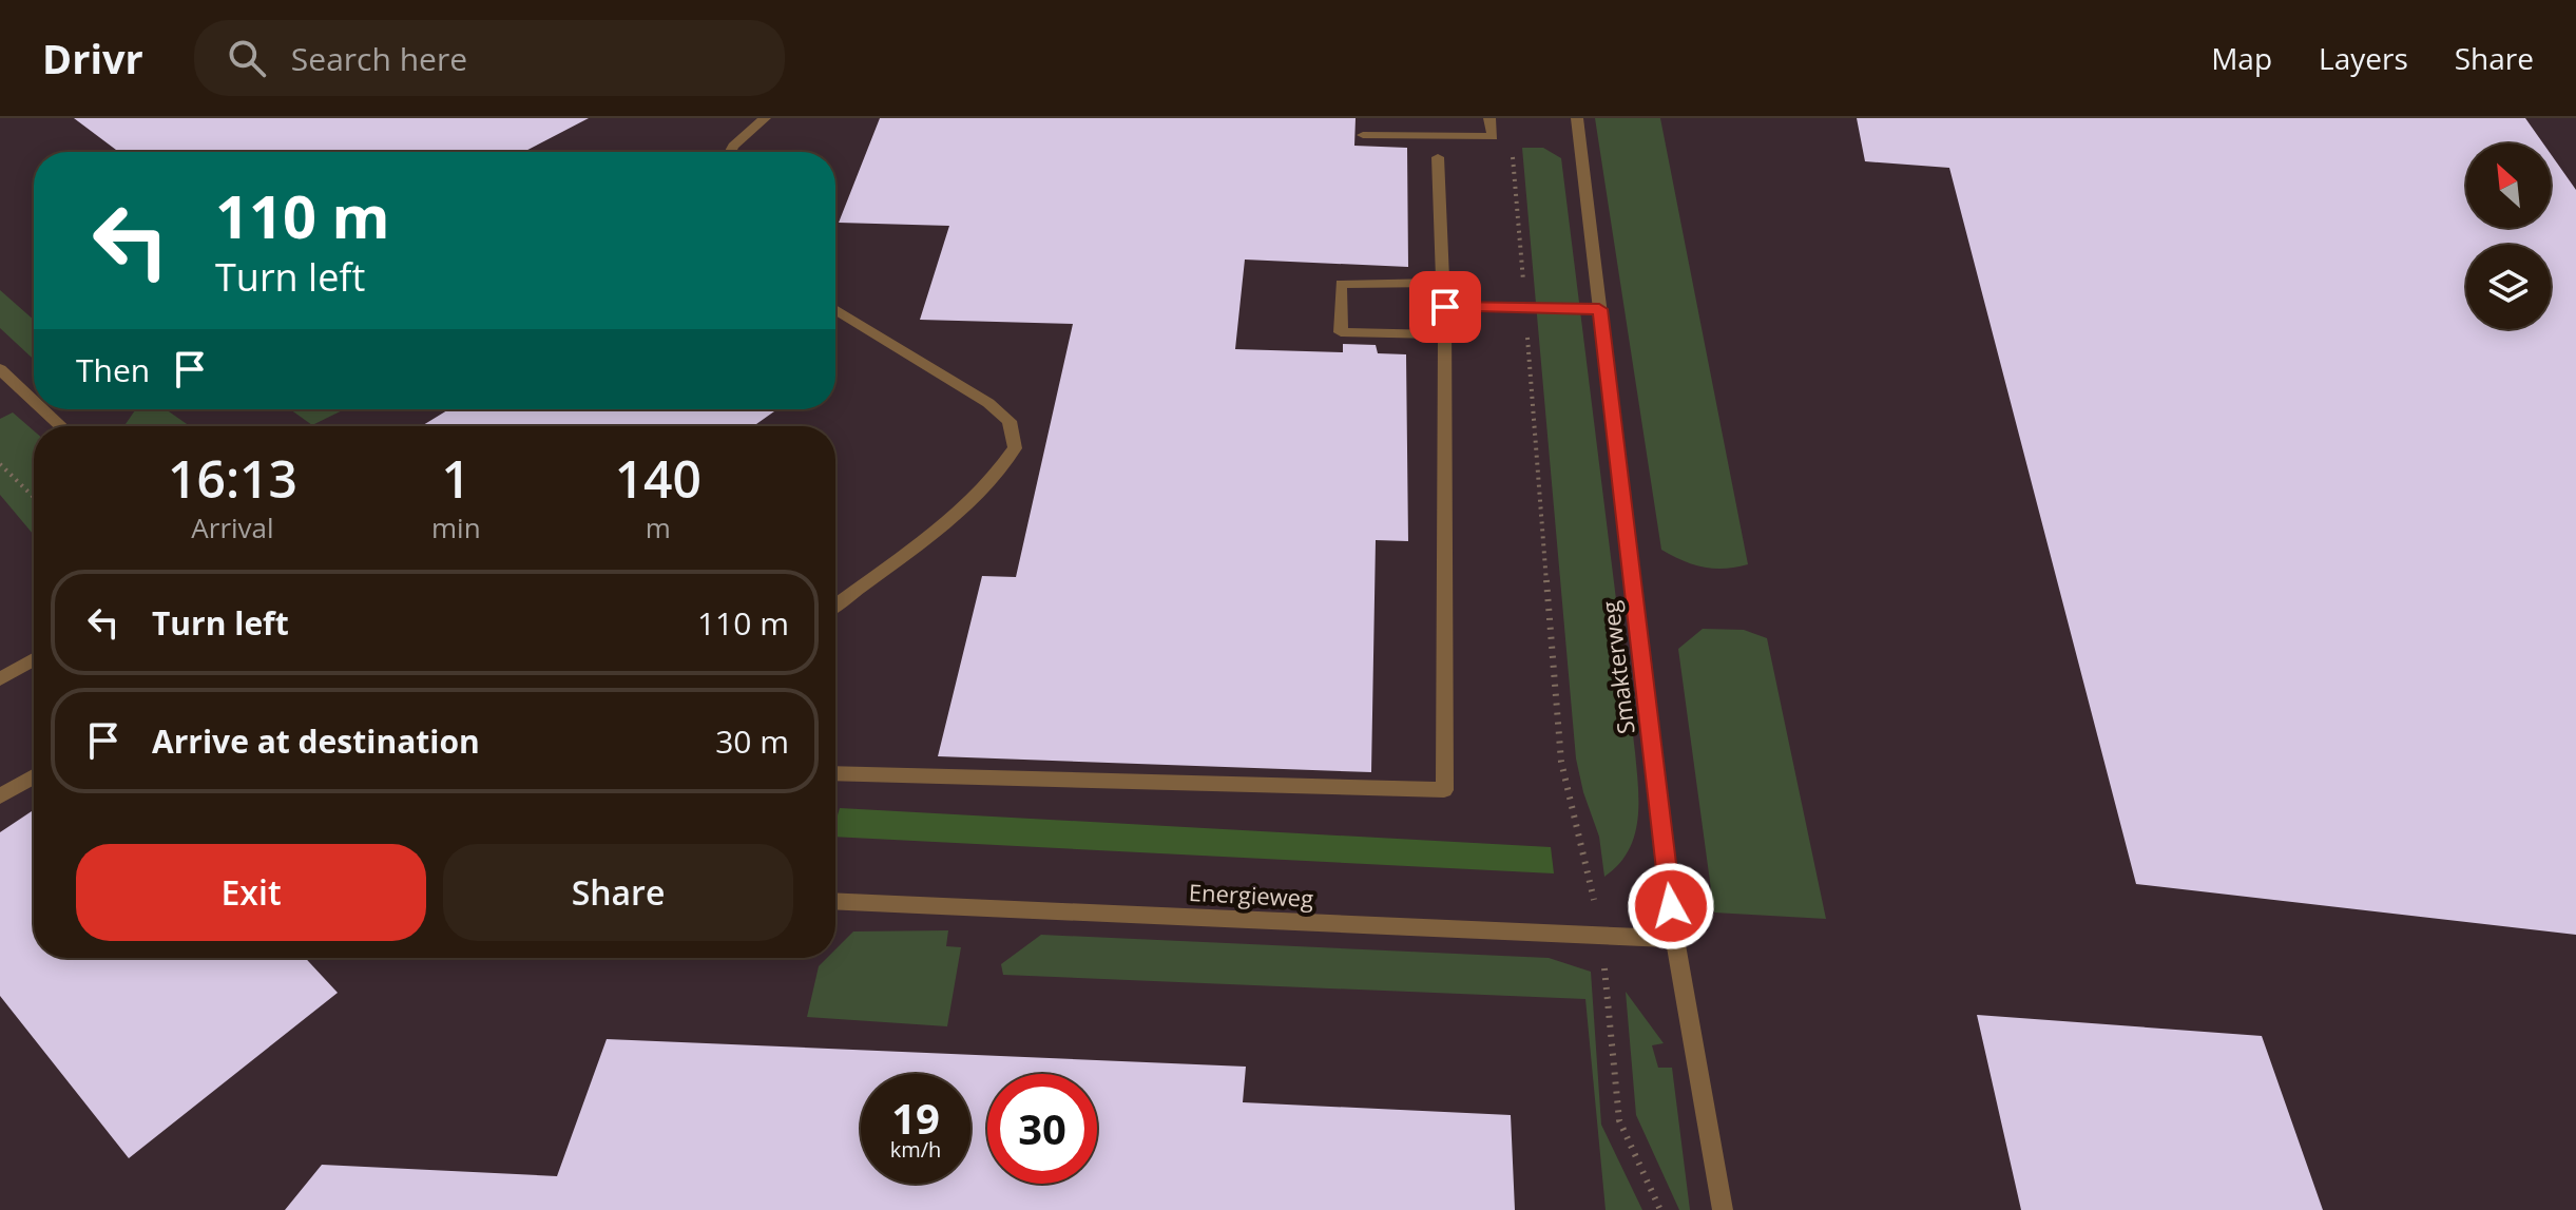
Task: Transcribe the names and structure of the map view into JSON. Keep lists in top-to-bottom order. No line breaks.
{"streets":{"street":["Smakterweg","Energieweg"]},"crossings":[["Smakterweg","Energieweg"]],"north":"top left","page":{"header":"Drivr","search":"Search here","nav":["Map","Layers","Share"],"turn":["110 m","Turn left"],"then":"Then","eta":["16:13","Arrival","1","min","140","m"],"list":[{"name":"Turn left","value":"110 m"},{"name":"Arrive at destination","value":"30 m"}],"buttons":["Exit","Share"],"speed":"19 km/h","limit":"30"}}
